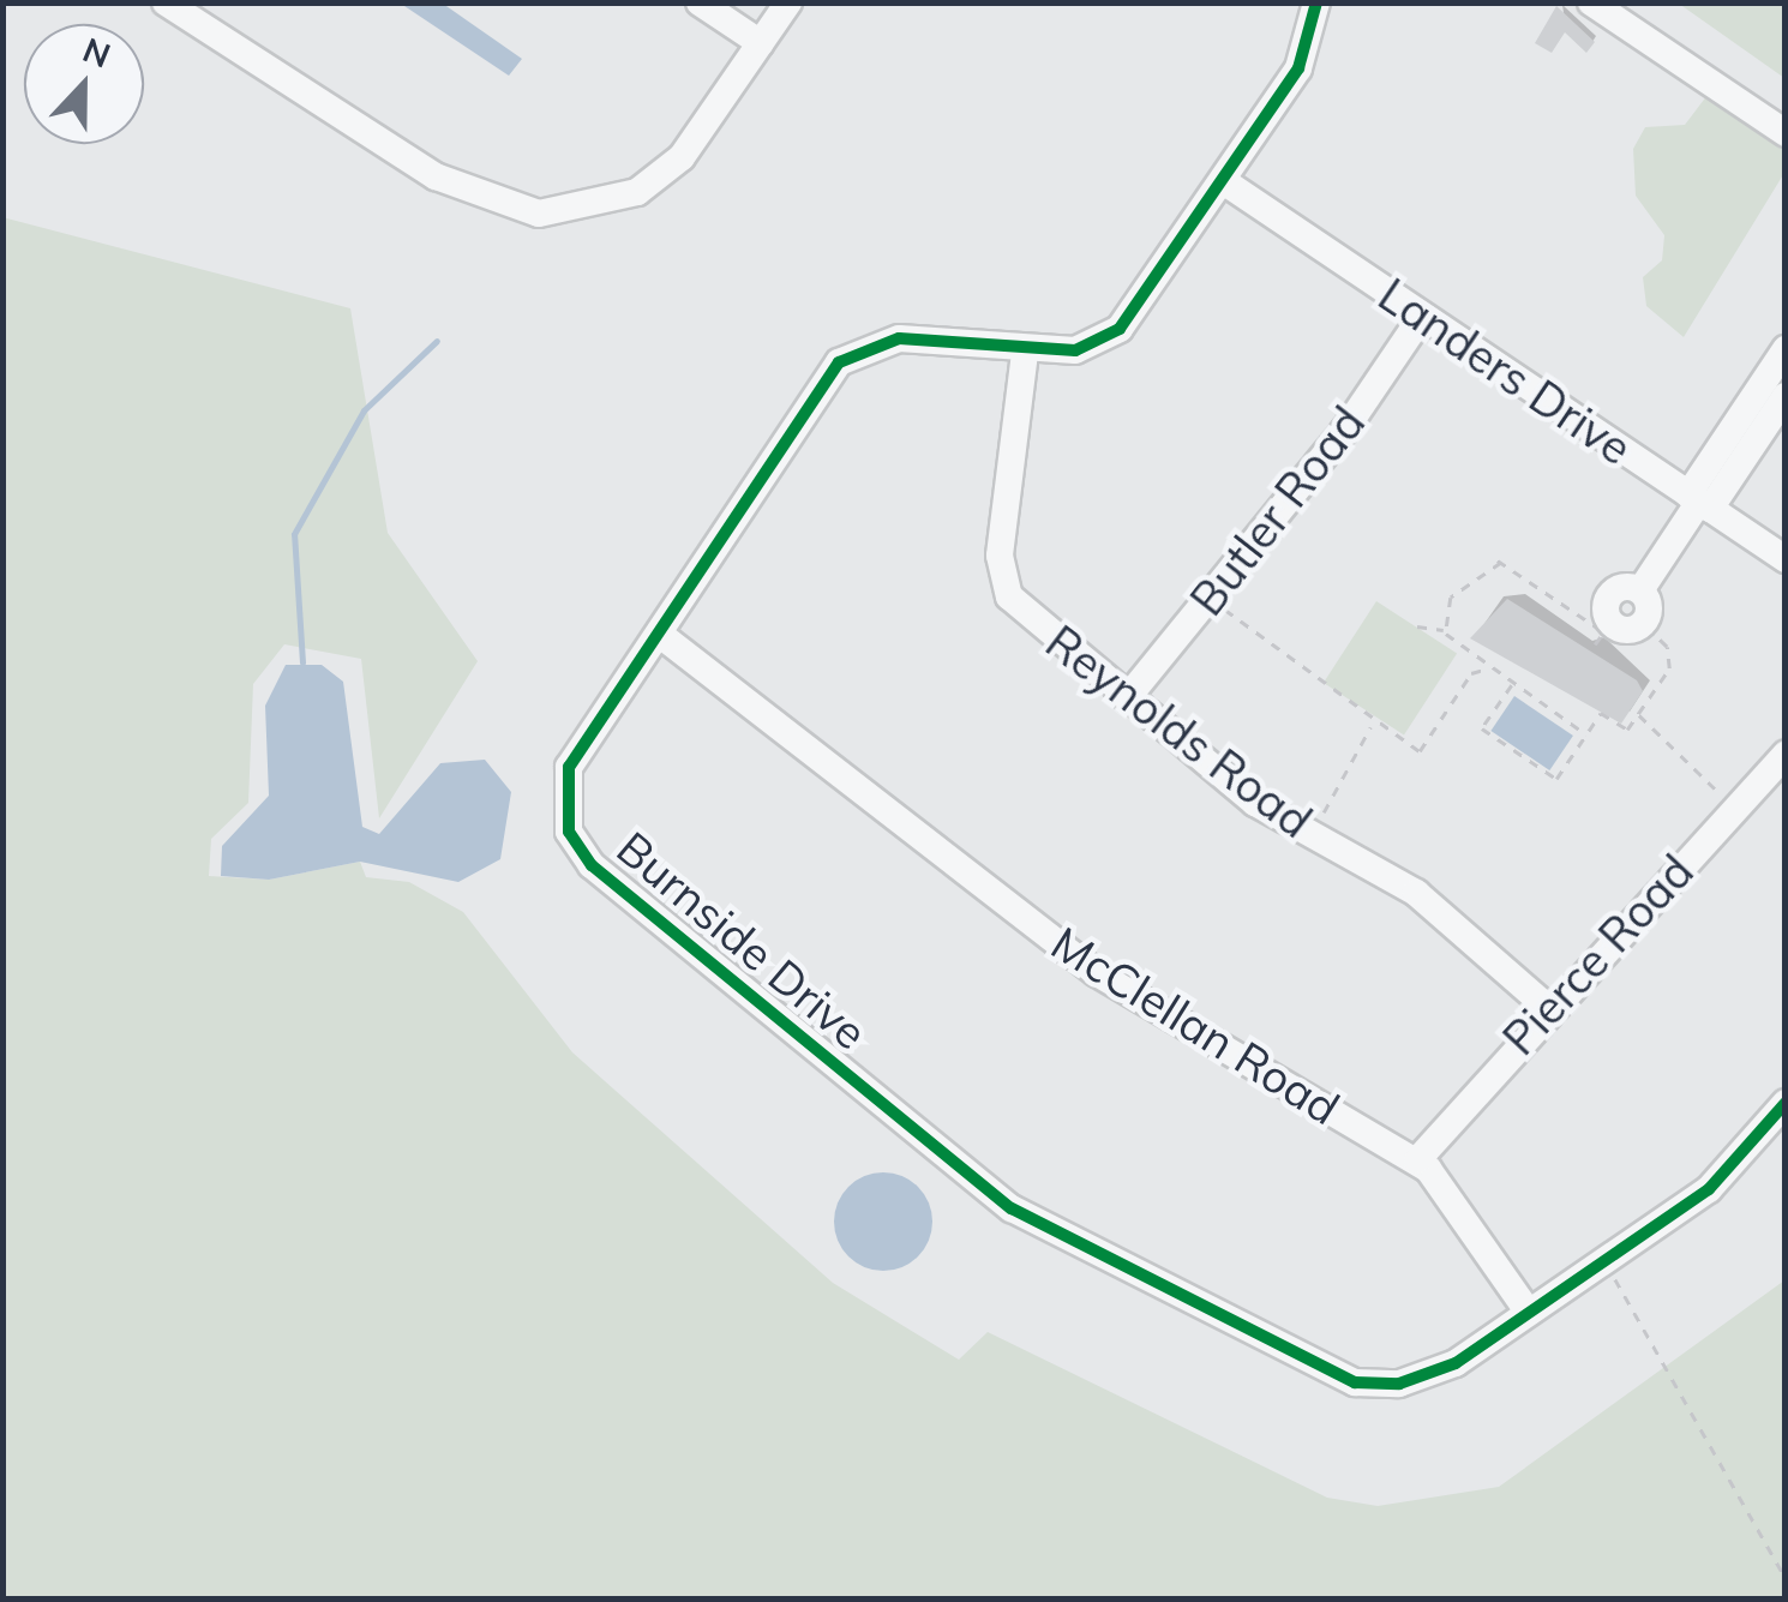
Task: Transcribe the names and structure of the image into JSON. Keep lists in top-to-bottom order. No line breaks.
{"streets":{"street":["Landers Drive","Butler Road","Reynolds Road","Burnside Drive","Pierce Road","McClellan Road"]},"crossings":[["Landers Drive","Butler Road"],["Landers Drive","Burnside Drive"],["Butler Road","Reynolds Road"],["Reynolds Road","Burnside Drive"],["Reynolds Road","Pierce Road"],["Burnside Drive","McClellan Road"],["Pierce Road","McClellan Road"]],"north":"top"}
